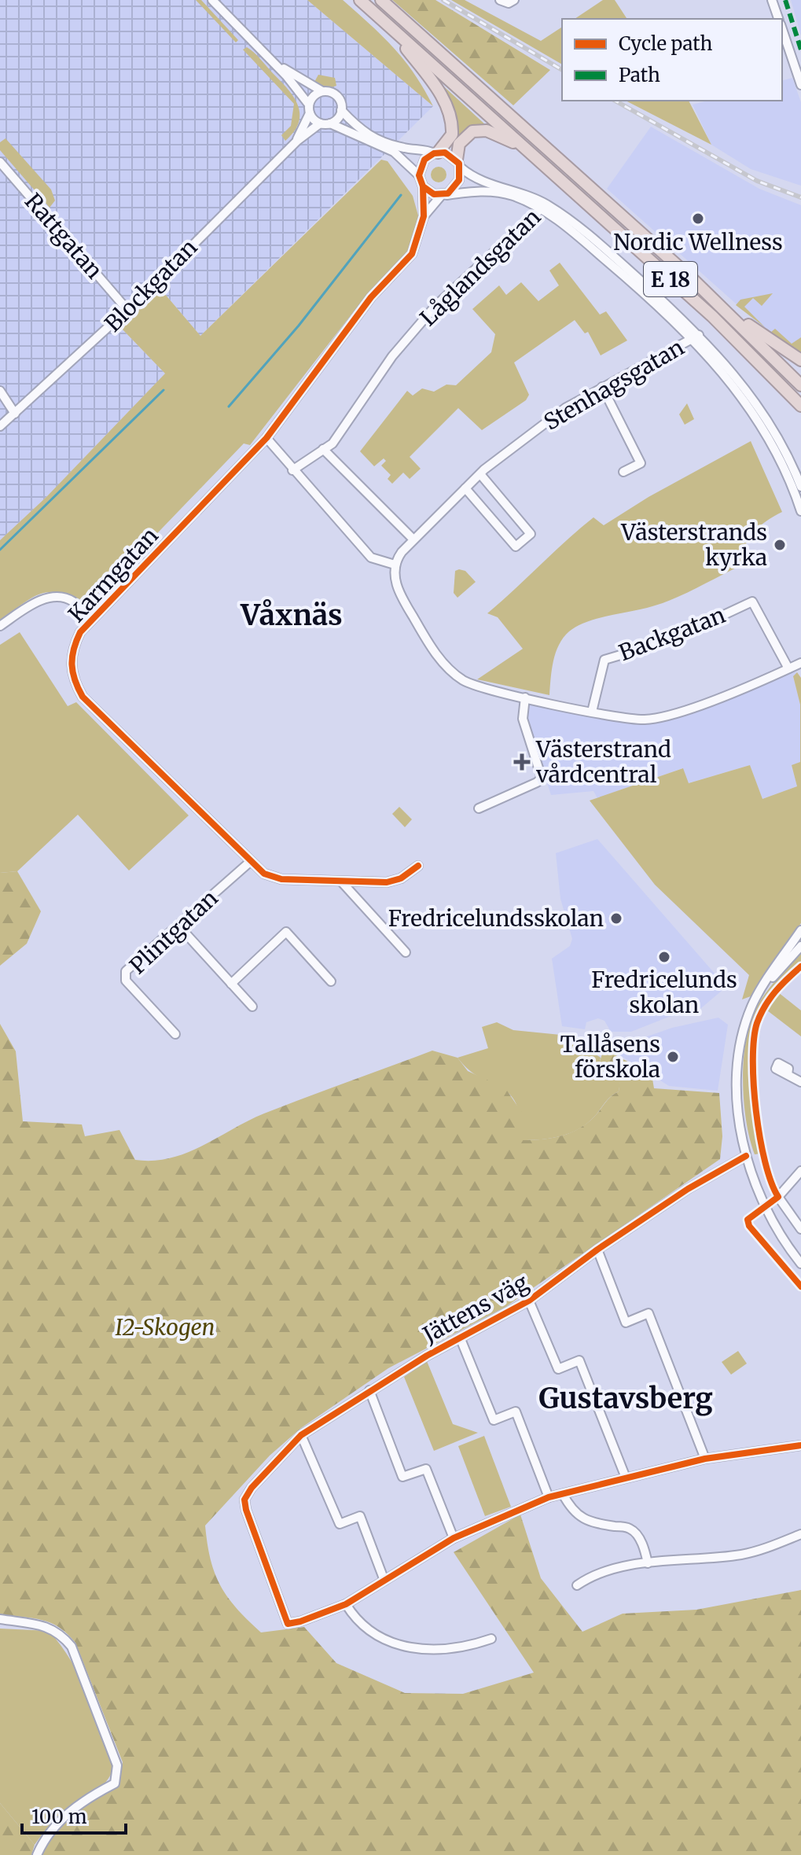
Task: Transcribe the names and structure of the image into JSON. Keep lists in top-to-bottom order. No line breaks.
{"streets":{"highway":["E 18"],"street":["Rattgatan","Låglandsgatan","Blockgatan","Stenhagsgatan","Karmgatan","Backgatan","Plintgatan","Jättens väg"]},"crossings":[["Rattgatan","Blockgatan"],["Karmgatan","Plintgatan"]],"districts":["Våxnäs","Gustavsberg"],"parks":["I2-Skogen"],"places":{"other":["Nordic Wellness","Västerstrands kyrka","Fredricelundsskolan","Fredricelunds skolan","Tallåsens förskola"],"health":["Västerstrand vårdcentral"]},"legend":["Cycle path","Path"],"scale_bar":"100 m"}
